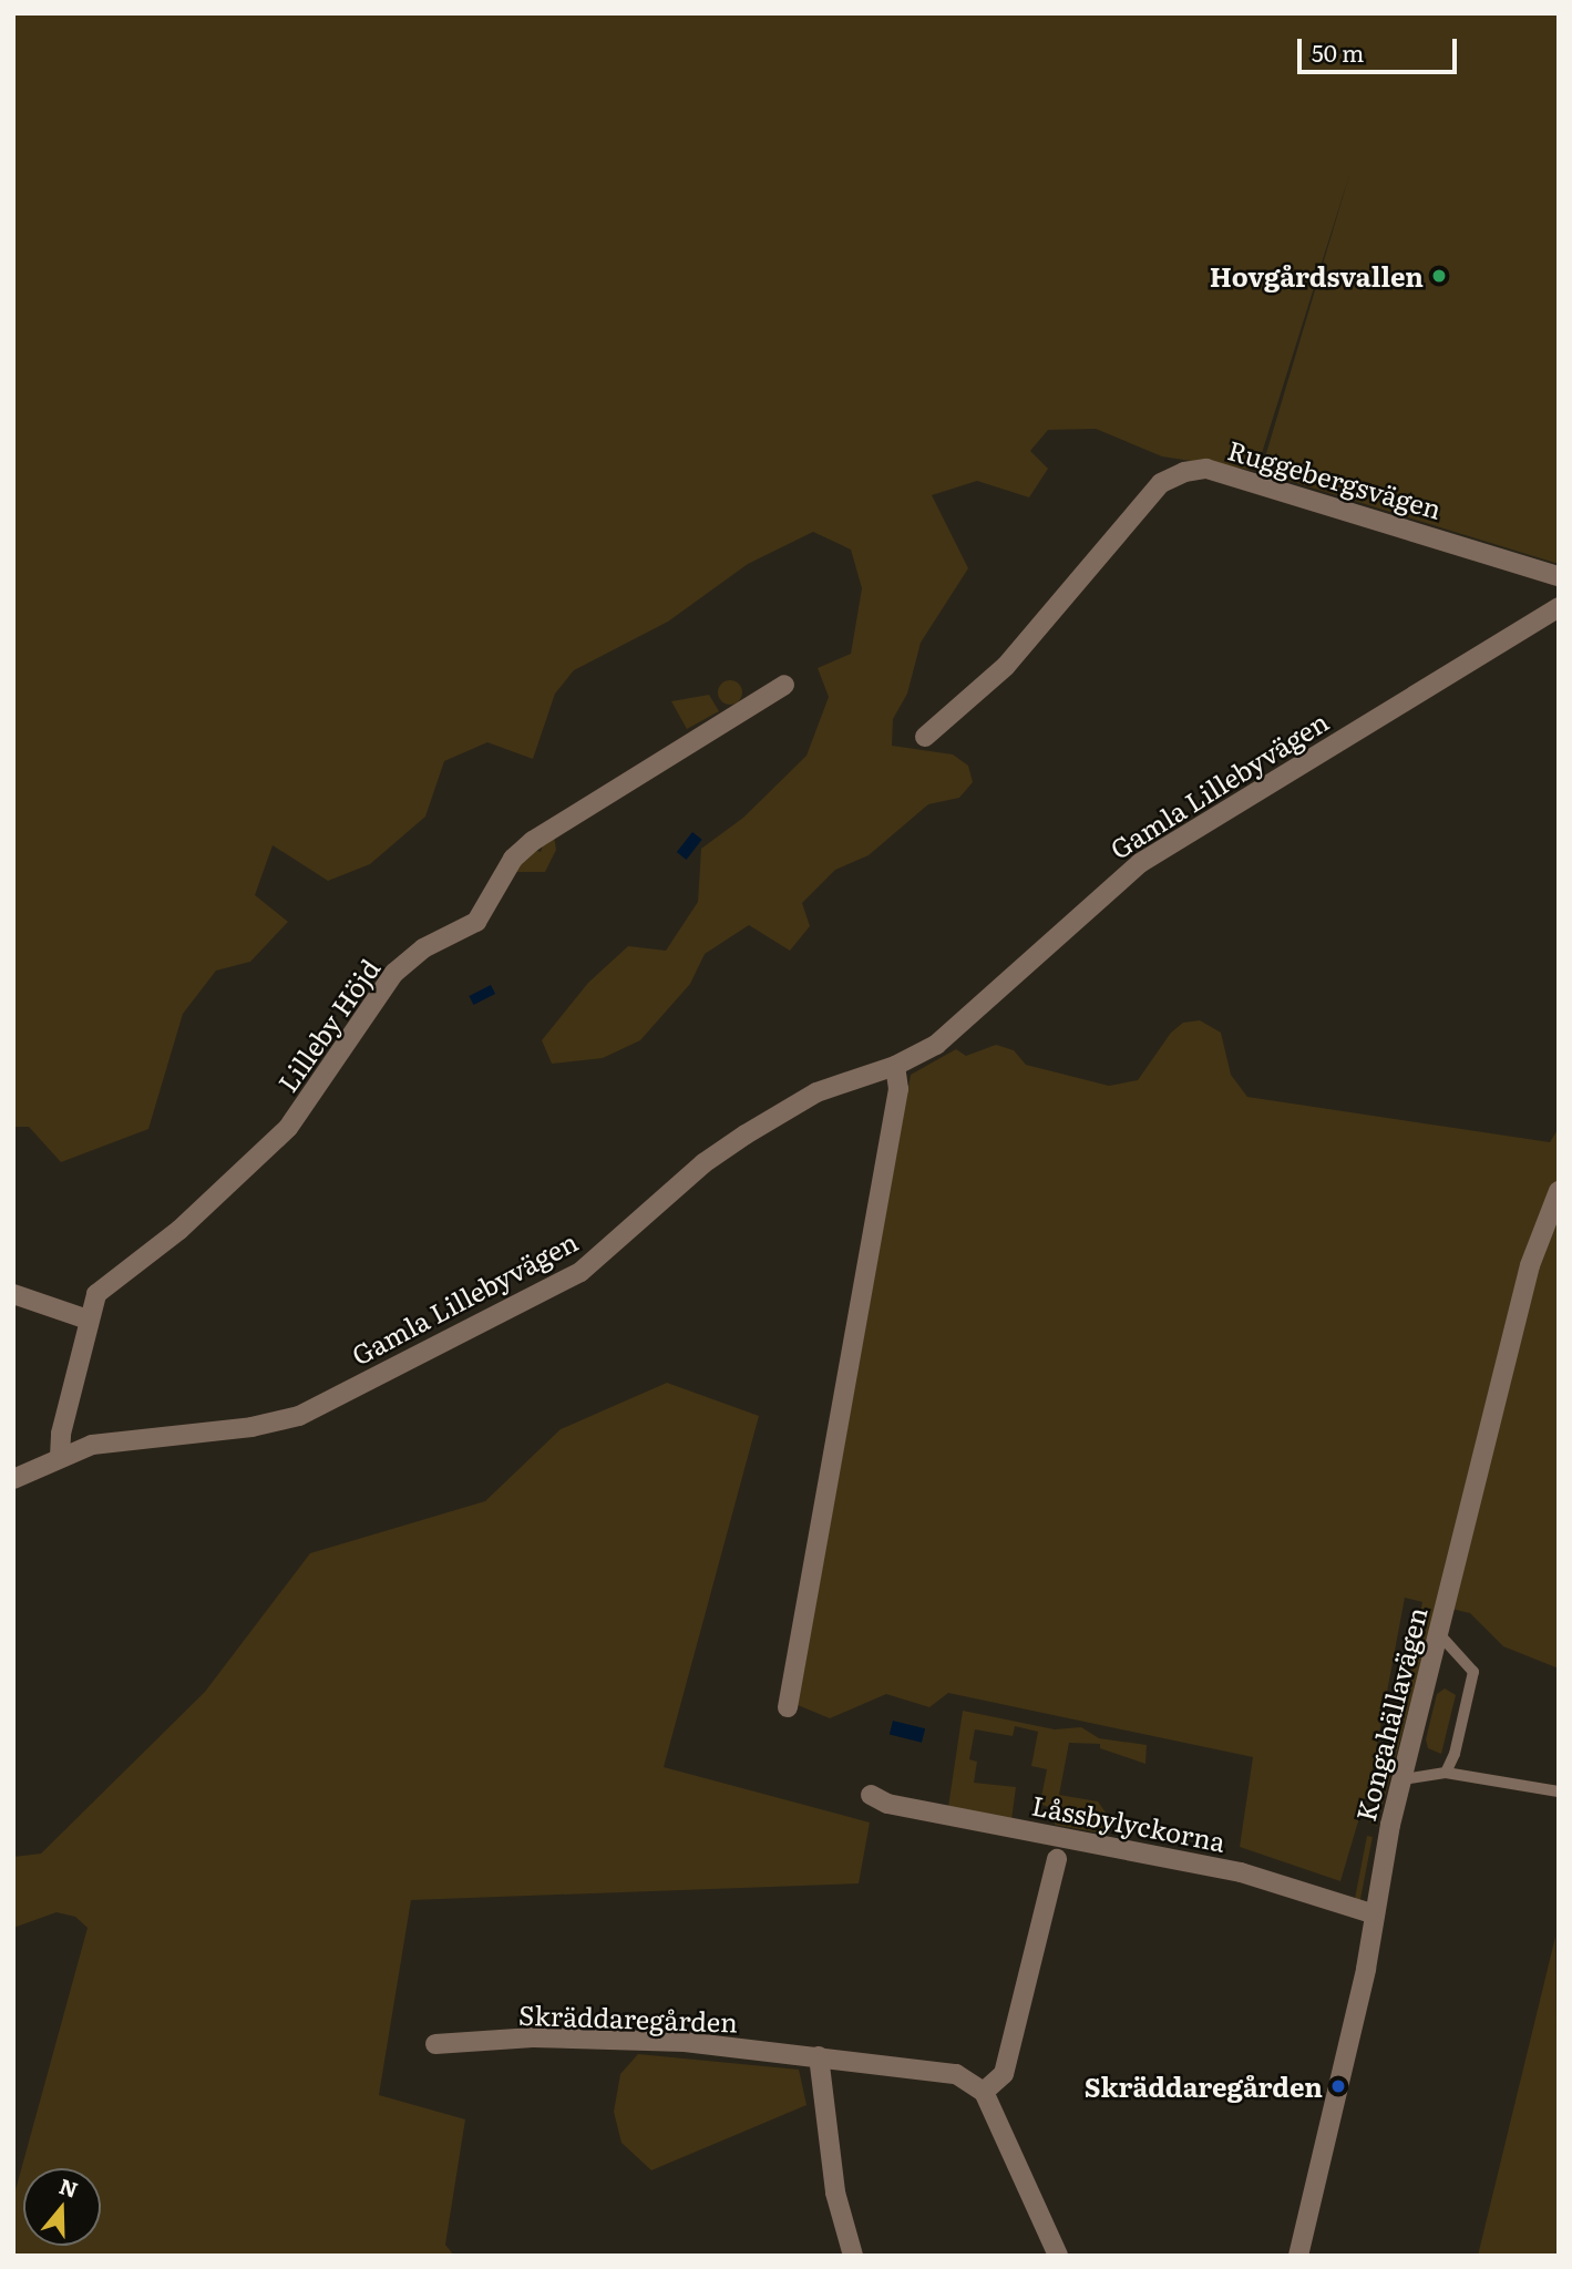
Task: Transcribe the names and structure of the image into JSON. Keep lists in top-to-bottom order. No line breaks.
{"streets":{"street":["Ruggebergsvägen","Gamla Lillebyvägen","Lilleby Höjd","Kongahällavägen","Låssbylyckorna","Skräddaregården"]},"crossings":[["Gamla Lillebyvägen","Lilleby Höjd"],["Kongahällavägen","Låssbylyckorna"]],"places":["Hovgårdsvallen","Skräddaregården"],"scale_bar":"50 m","north":"top"}
